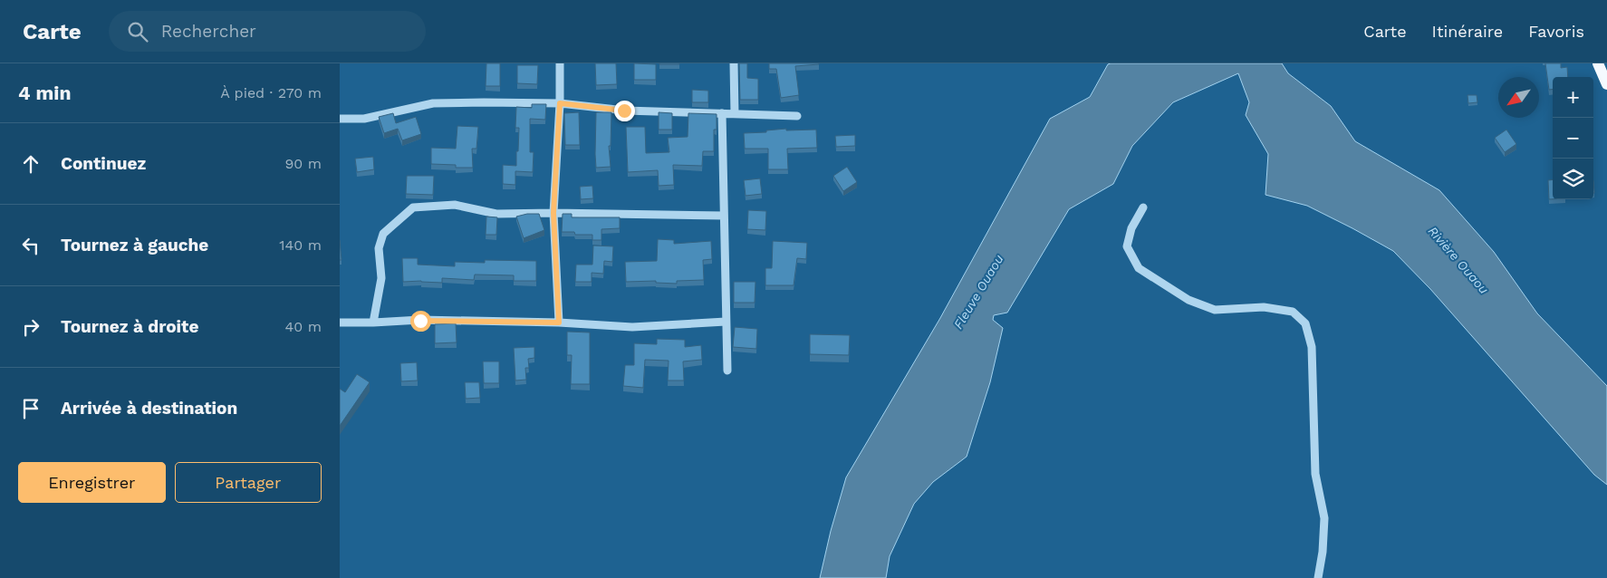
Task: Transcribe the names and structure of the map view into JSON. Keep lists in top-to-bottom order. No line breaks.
{"water":["Rivière Ouaou","Fleuve Ouaou"],"north":"bottom left","page":{"header":"Carte","search":"Rechercher","nav":["Carte","Itinéraire","Favoris"],"heading":["4 min","À pied · 270 m"],"map_buttons":["+","−"],"list":[["Continuez","90 m"],["Tournez à gauche","140 m"],["Tournez à droite","40 m"],"Arrivée à destination"],"buttons":["Enregistrer","Partager"]}}
